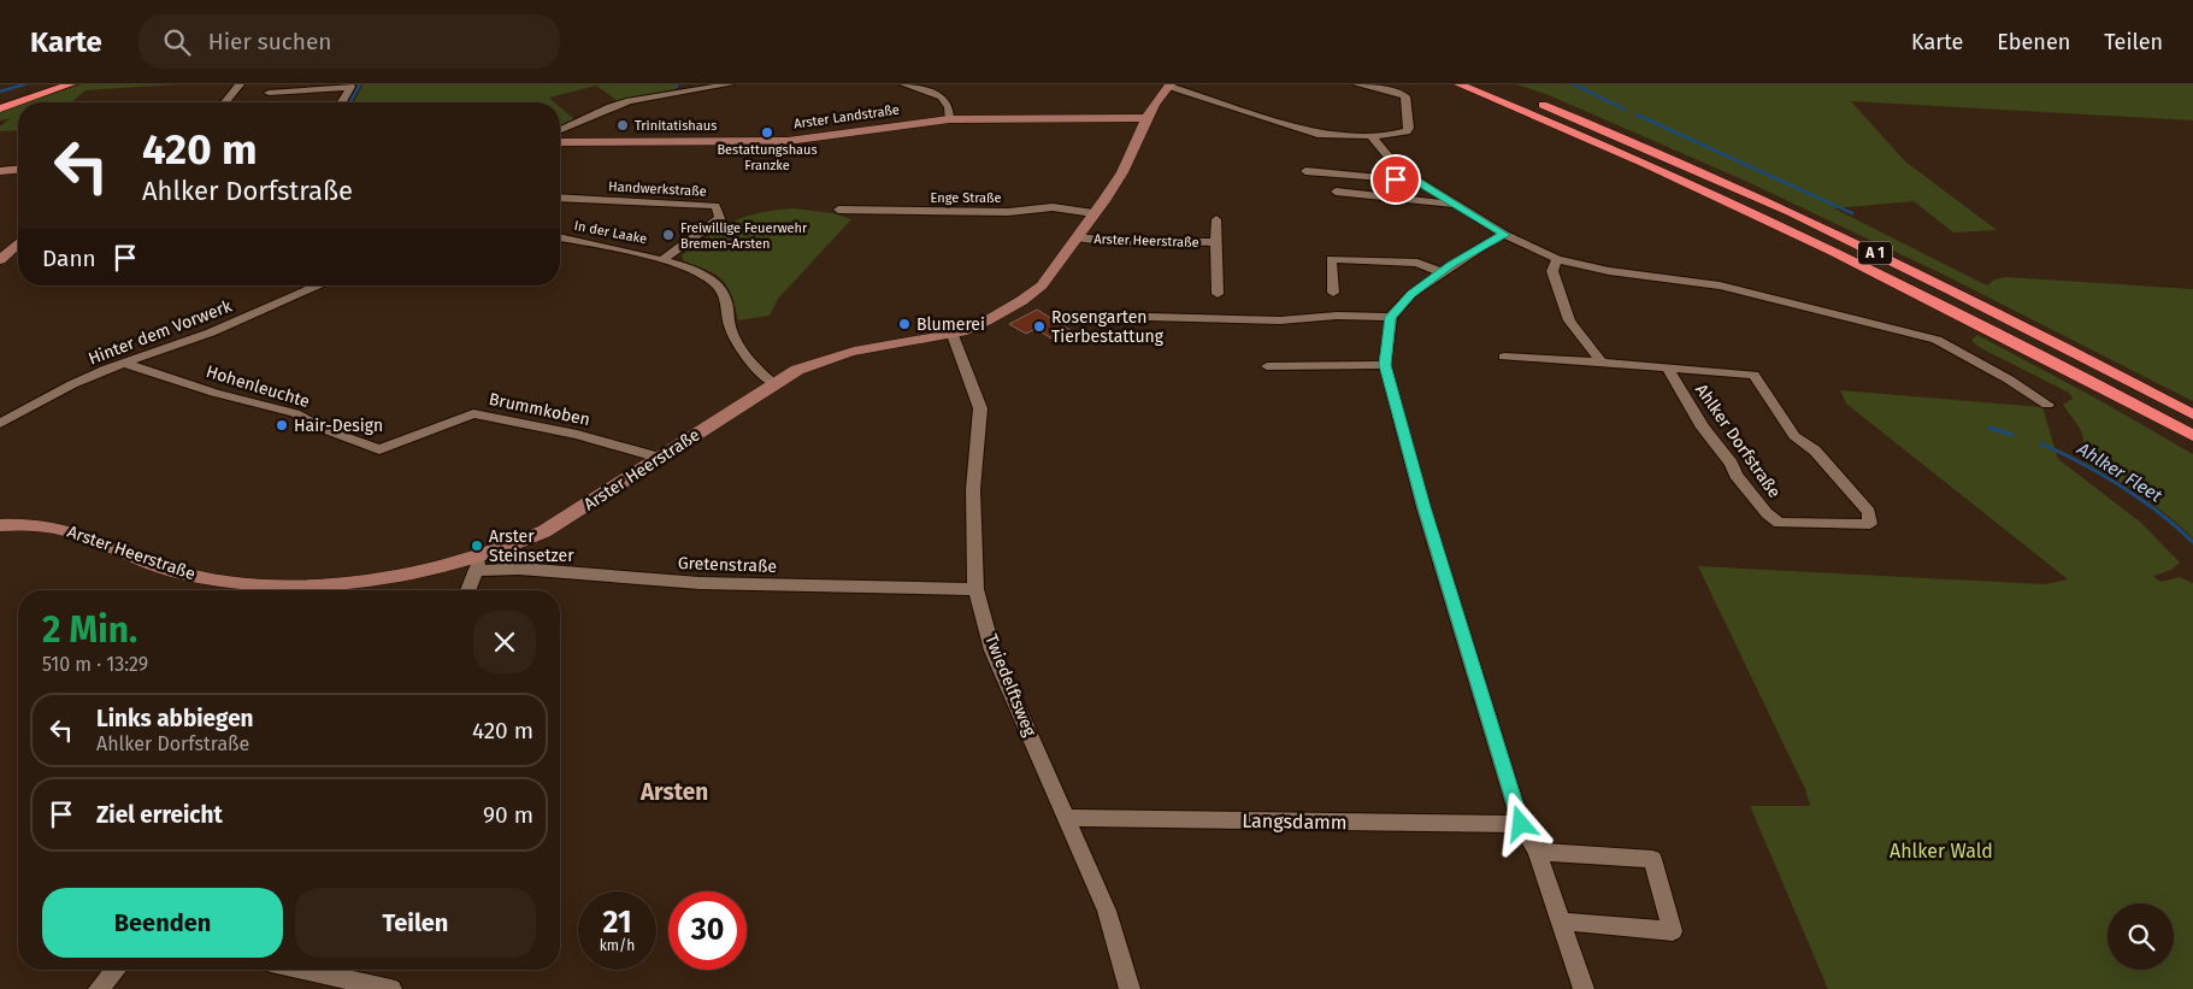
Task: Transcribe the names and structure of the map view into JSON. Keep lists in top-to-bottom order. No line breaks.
{"streets":{"highway":["A 1"],"street":["Arster Landstraße","Handwerkstraße","Enge Straße","In der Laake","Arster Heerstraße","Hinter dem Vorwerk","Hohenleuchte","Brummkoben","Ahlker Dorfstraße","Gretenstraße","Twiedelftsweg","Langsdamm"]},"crossings":[["Arster Landstraße","Arster Heerstraße"],["Handwerkstraße","In der Laake"],["Enge Straße","Arster Heerstraße"],["In der Laake","Arster Heerstraße"],["Arster Heerstraße","Brummkoben"],["Arster Heerstraße","Gretenstraße"],["Arster Heerstraße","Twiedelftsweg"],["Hinter dem Vorwerk","Hohenleuchte"],["Hohenleuchte","Brummkoben"],["Gretenstraße","Twiedelftsweg"],["Twiedelftsweg","Langsdamm"]],"districts":["Arsten"],"water":["Ahlker Fleet"],"parks":["Ahlker Wald"],"places":["Trinitatishaus","Bestattungshaus Franzke","Freiwillige Feuerwehr Bremen-Arsten","Blumerei","Rosengarten Tierbestattung","Hair-Design","Arster Steinsetzer"],"page":{"header":"Karte","search":"Hier suchen","nav":["Karte","Ebenen","Teilen"],"turn":["420 m","Ahlker Dorfstraße"],"then":"Dann","heading":["2 Min.","510 m · 13:29"],"list":[{"name":"Links abbiegen","note":"Ahlker Dorfstraße","value":"420 m"},{"name":"Ziel erreicht","value":"90 m"}],"buttons":["Beenden","Teilen"],"speed":"21 km/h","limit":"30"}}
